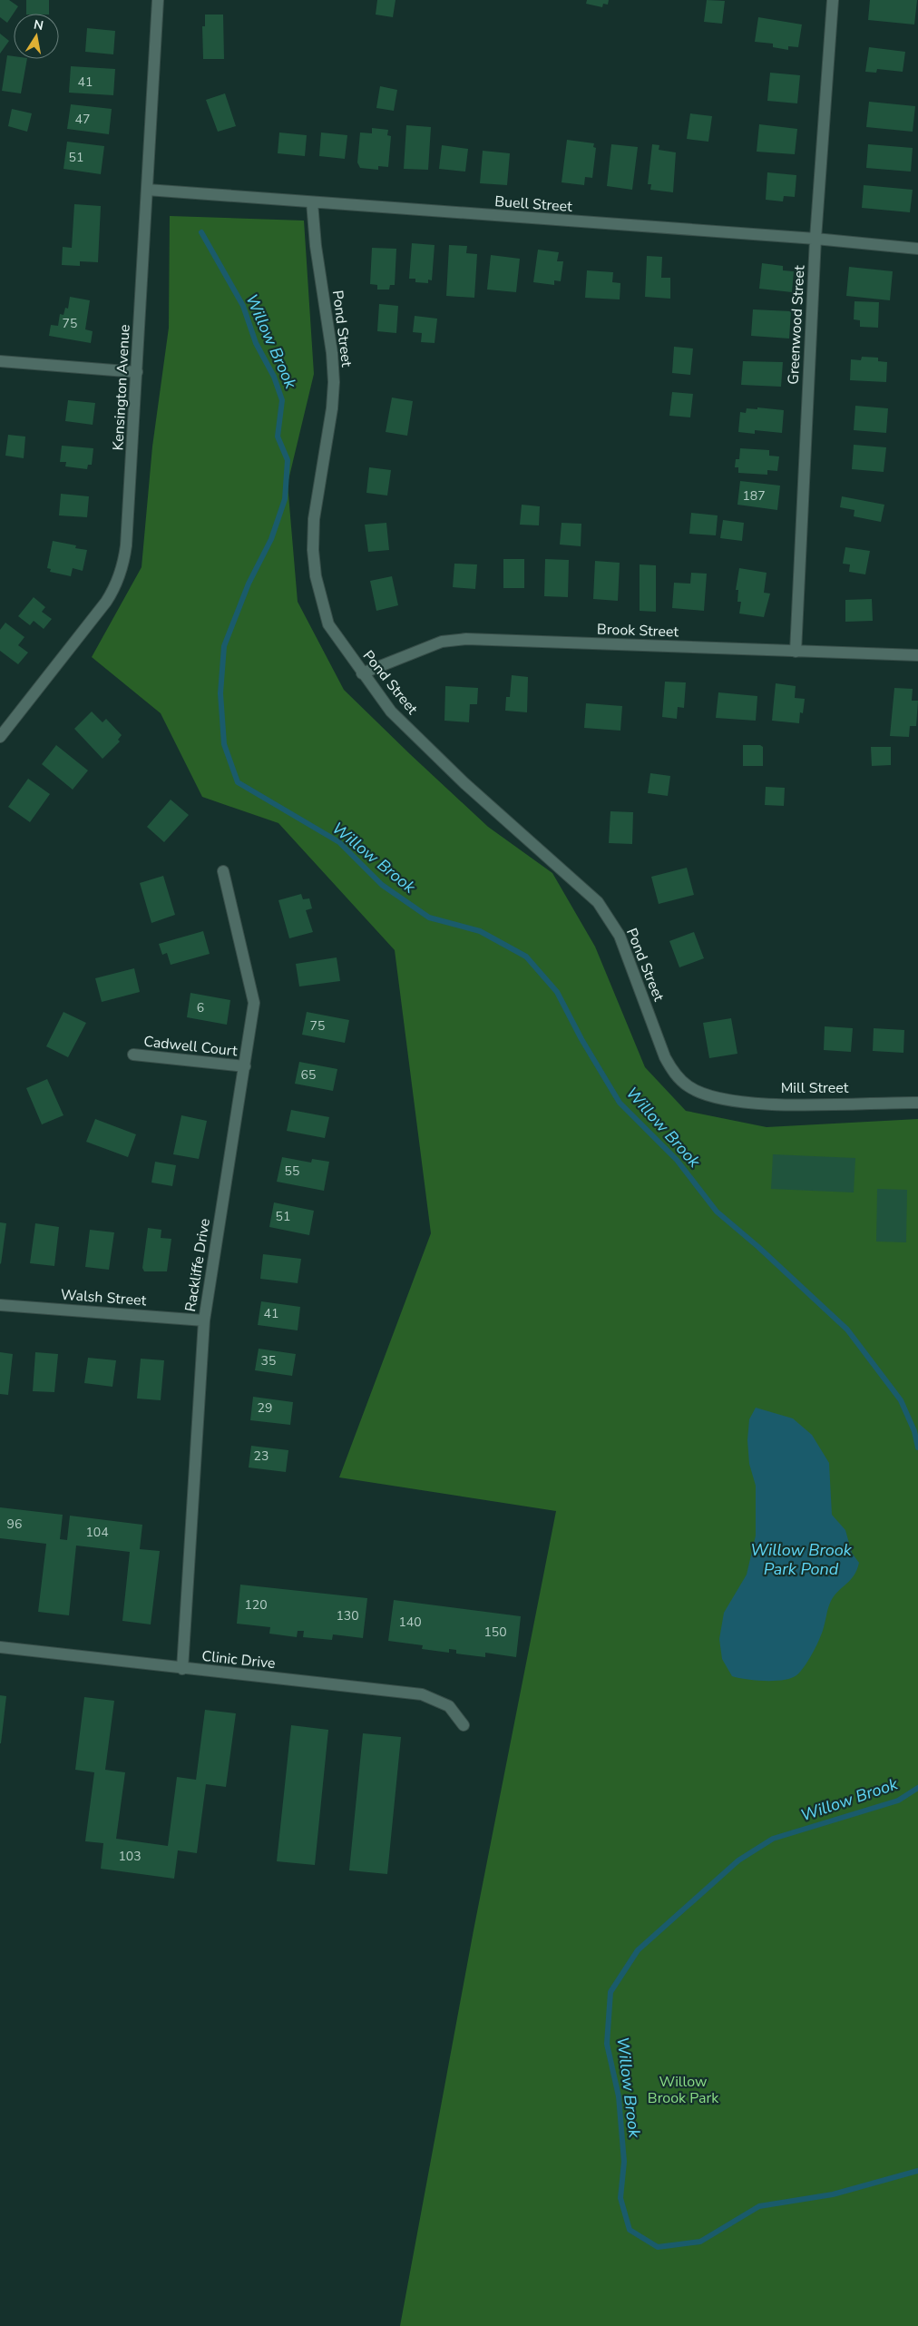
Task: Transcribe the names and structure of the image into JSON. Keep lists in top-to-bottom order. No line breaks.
{"streets":{"street":["Buell Street","Greenwood Street","Pond Street","Kensington Avenue","Brook Street","Cadwell Court","Mill Street","Rackliffe Drive","Walsh Street","Clinic Drive"]},"crossings":[["Buell Street","Greenwood Street"],["Buell Street","Pond Street"],["Buell Street","Kensington Avenue"],["Greenwood Street","Brook Street"],["Pond Street","Brook Street"],["Pond Street","Mill Street"],["Cadwell Court","Rackliffe Drive"],["Rackliffe Drive","Walsh Street"],["Rackliffe Drive","Clinic Drive"]],"water":["Willow Brook","Willow Brook Park Pond"],"parks":["Willow Brook Park"],"house_numbers":["41","47","51","75","187","6","75","65","55","51","41","35","29","23","96","104","120","130","140","150","103"],"north":"top"}
